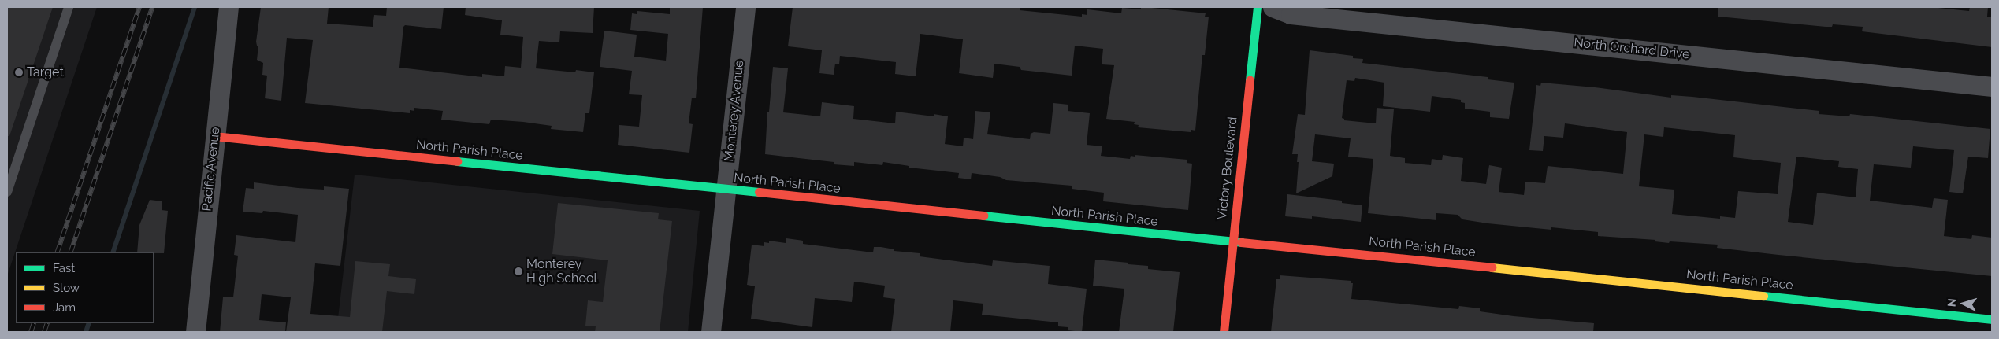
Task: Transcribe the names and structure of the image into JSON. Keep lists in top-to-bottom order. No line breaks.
{"streets":{"street":["North Orchard Drive","Monterey Avenue","North Parish Place","Victory Boulevard","Pacific Avenue"]},"crossings":[["Monterey Avenue","North Parish Place"],["North Parish Place","Victory Boulevard"],["North Parish Place","Pacific Avenue"]],"places":["Target","Monterey High School"],"legend":["Fast","Slow","Jam"],"north":"left"}
